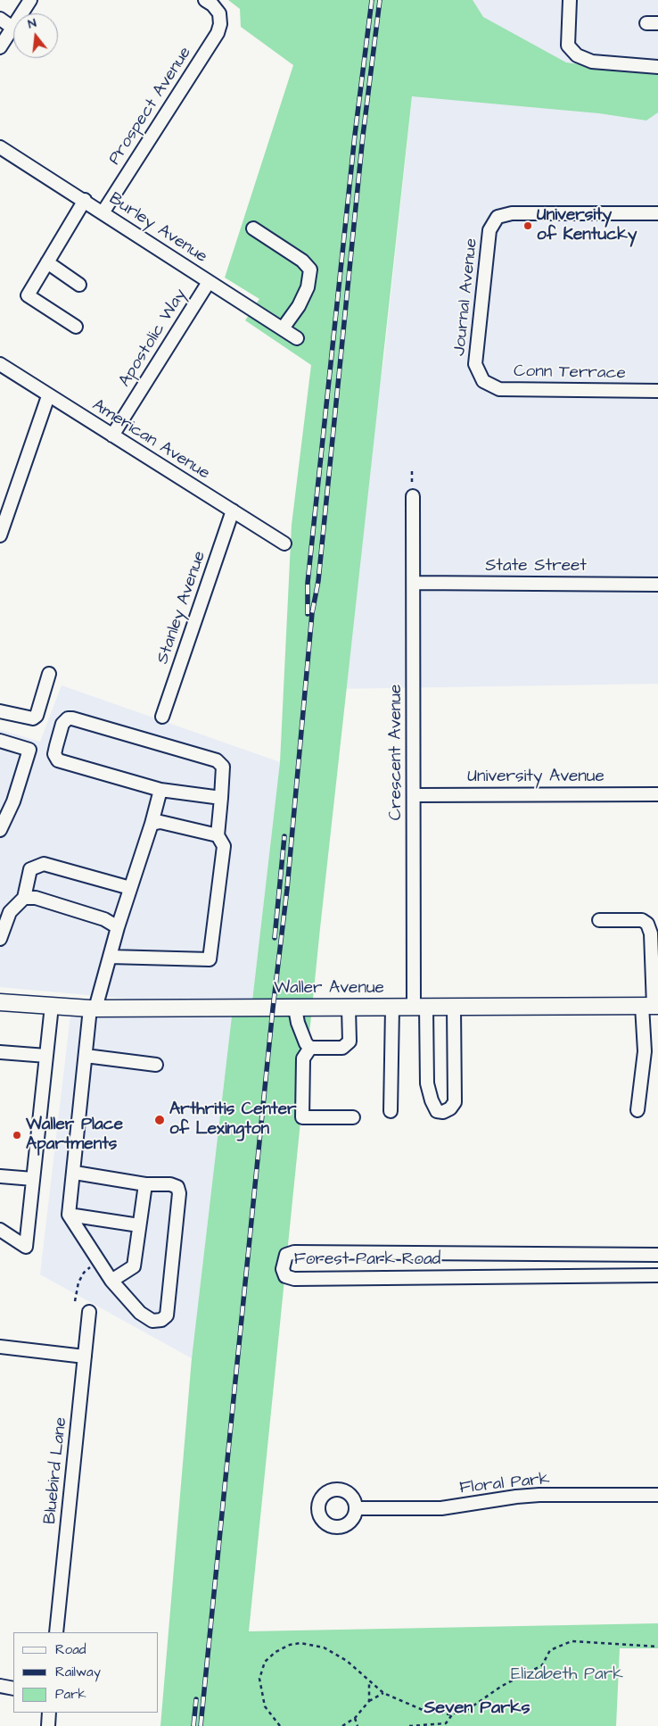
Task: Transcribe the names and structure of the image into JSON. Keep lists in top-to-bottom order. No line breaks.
{"streets":{"main road":["Waller Avenue"],"street":["Prospect Avenue","Burley Avenue","Journal Avenue","Apostolic Way","Conn Terrace","American Avenue","State Street","Stanley Avenue","Crescent Avenue","University Avenue","Forest Park Road","Bluebird Lane","Floral Park"]},"crossings":[["Prospect Avenue","Burley Avenue"],["Burley Avenue","Apostolic Way"],["Journal Avenue","Conn Terrace"],["Apostolic Way","American Avenue"],["American Avenue","Stanley Avenue"],["State Street","Crescent Avenue"],["Crescent Avenue","University Avenue"],["Crescent Avenue","Waller Avenue"]],"districts":["Seven Parks"],"parks":["Elizabeth Park"],"places":["University of Kentucky","Arthritis Center of Lexington","Waller Place Apartments"],"legend":["Road","Railway","Park"],"north":"top"}
